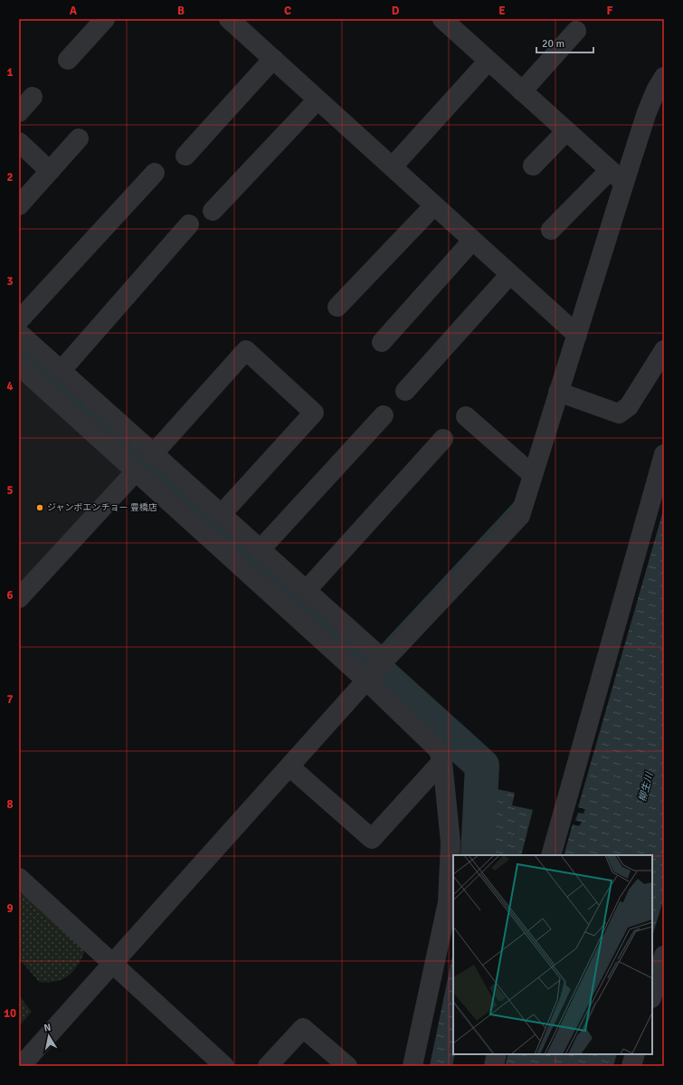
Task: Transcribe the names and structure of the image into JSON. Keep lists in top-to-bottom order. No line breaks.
{"water":["柳生川"],"places":["ジャンボエンチョー 豊橋店"],"scale_bar":"20 m","north":"top","grid":{"columns":["A","B","C","D","E","F"],"rows":["1","2","3","4","5","6","7","8","9","10"]}}
